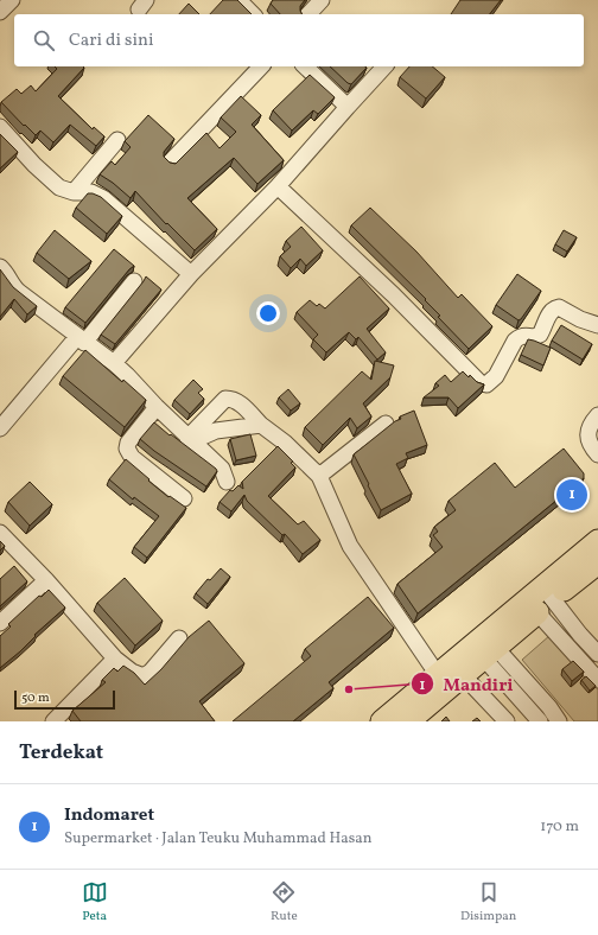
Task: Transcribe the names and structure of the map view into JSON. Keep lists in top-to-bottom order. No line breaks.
{"places":["Mandiri"],"scale_bar":"50 m","page":{"search":"Cari di sini","pins":"1","scale":"50 m","heading":"Terdekat","list":[{"mark":"1","name":"Indomaret","note":"Supermarket · Jalan Teuku Muhammad Hasan","value":"170 m"}],"nav":["Peta","Rute","Disimpan"]}}
